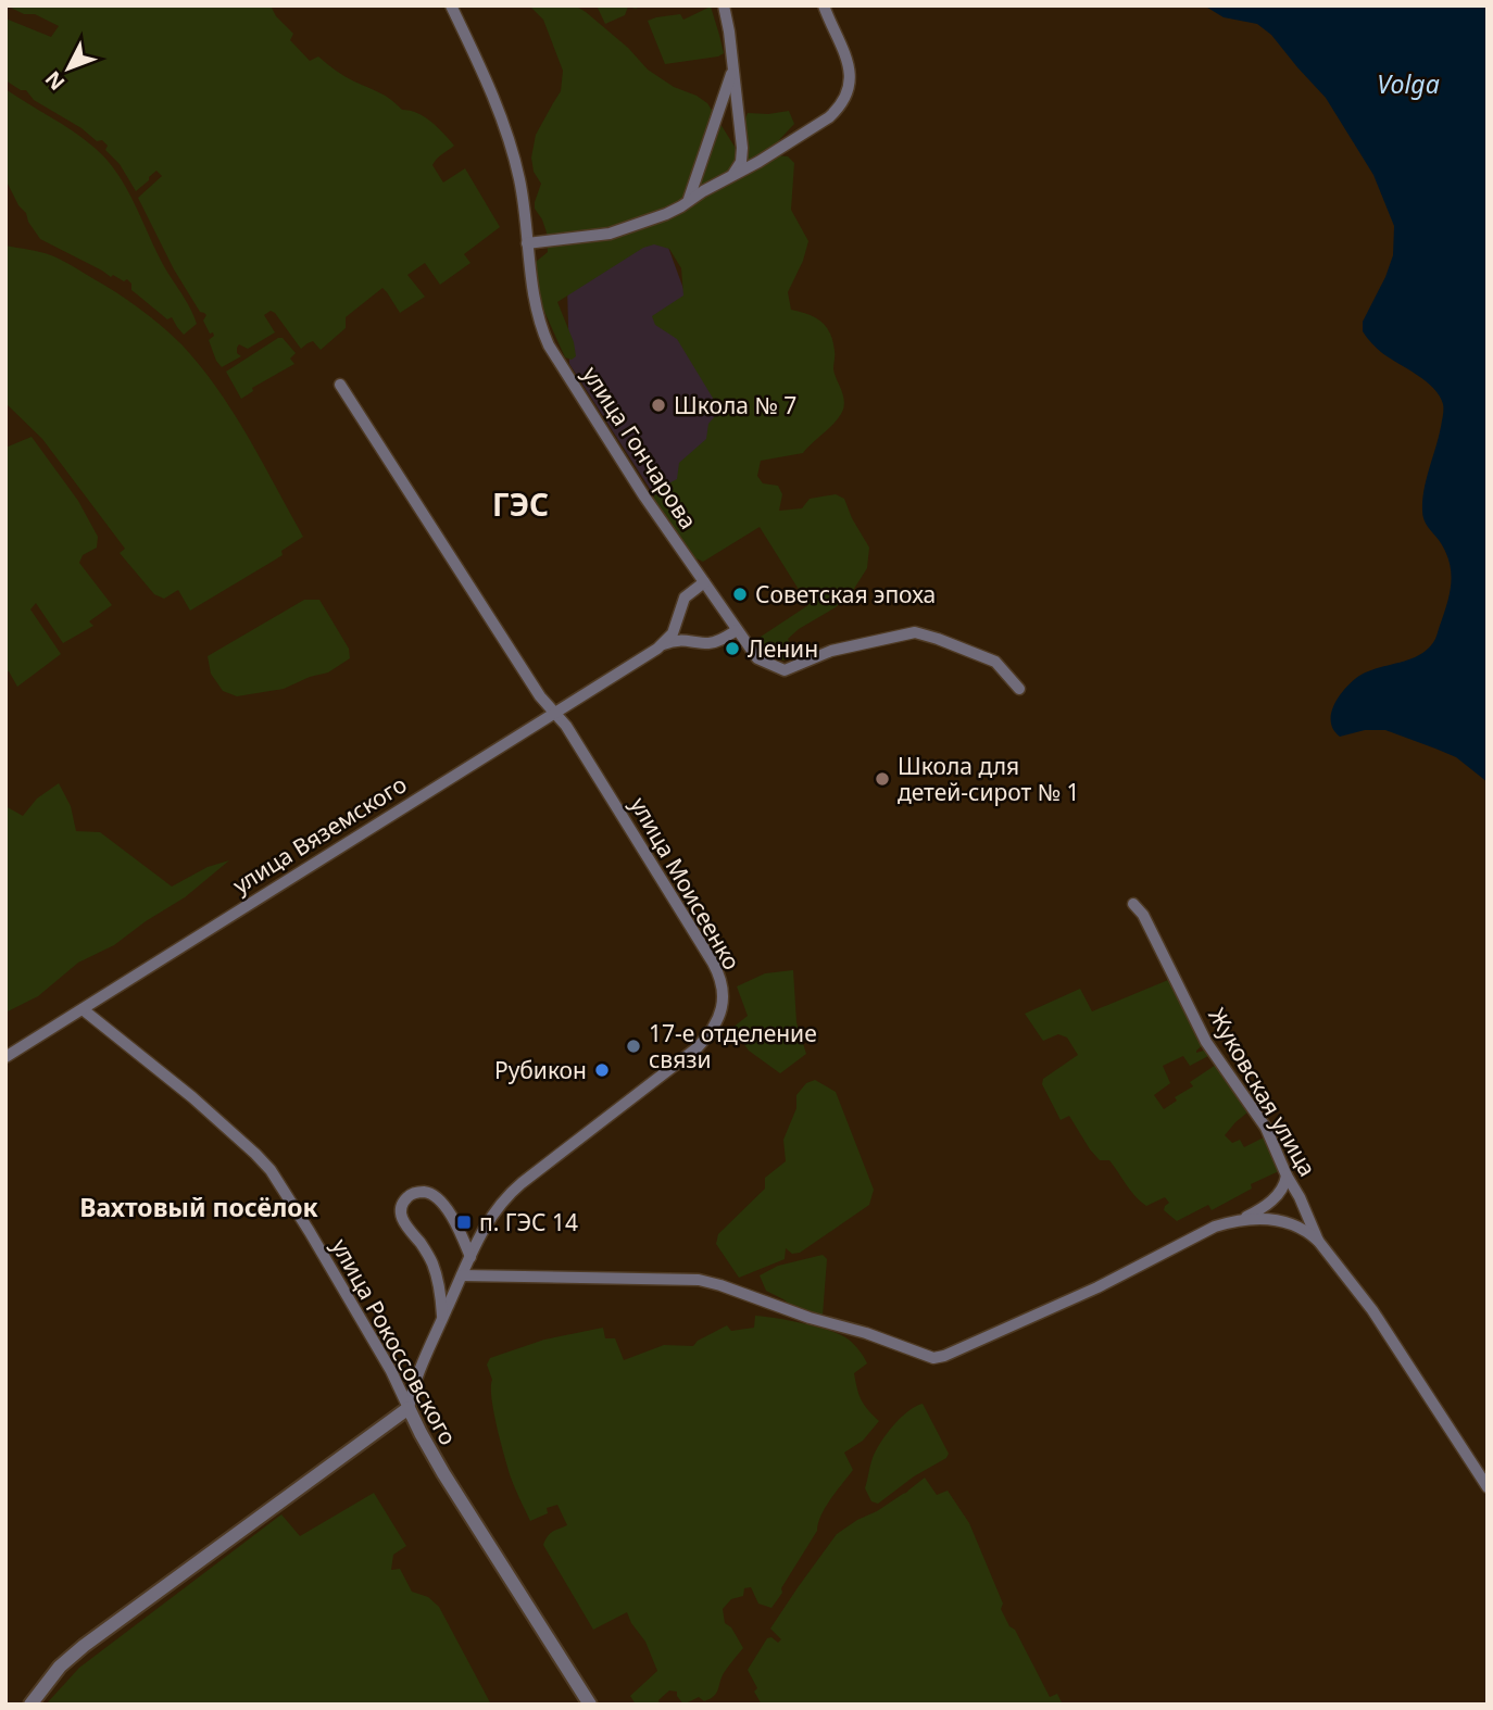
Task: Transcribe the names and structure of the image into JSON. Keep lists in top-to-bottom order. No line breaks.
{"streets":{"street":["улица Гончарова","улица Вяземского","улица Моисеенко","Жуковская улица","улица Рокоссовского"]},"crossings":[["улица Вяземского","улица Моисеенко"],["улица Вяземского","улица Рокоссовского"],["улица Моисеенко","улица Рокоссовского"]],"districts":["ГЭС","Вахтовый посёлок"],"water":["Volga"],"places":{"other":["Школа № 7","Советская эпоха","Ленин","Школа для детей-сирот № 1","17-е отделение связи","Рубикон"],"transit":["п. ГЭС 14"]},"north":"bottom left"}
